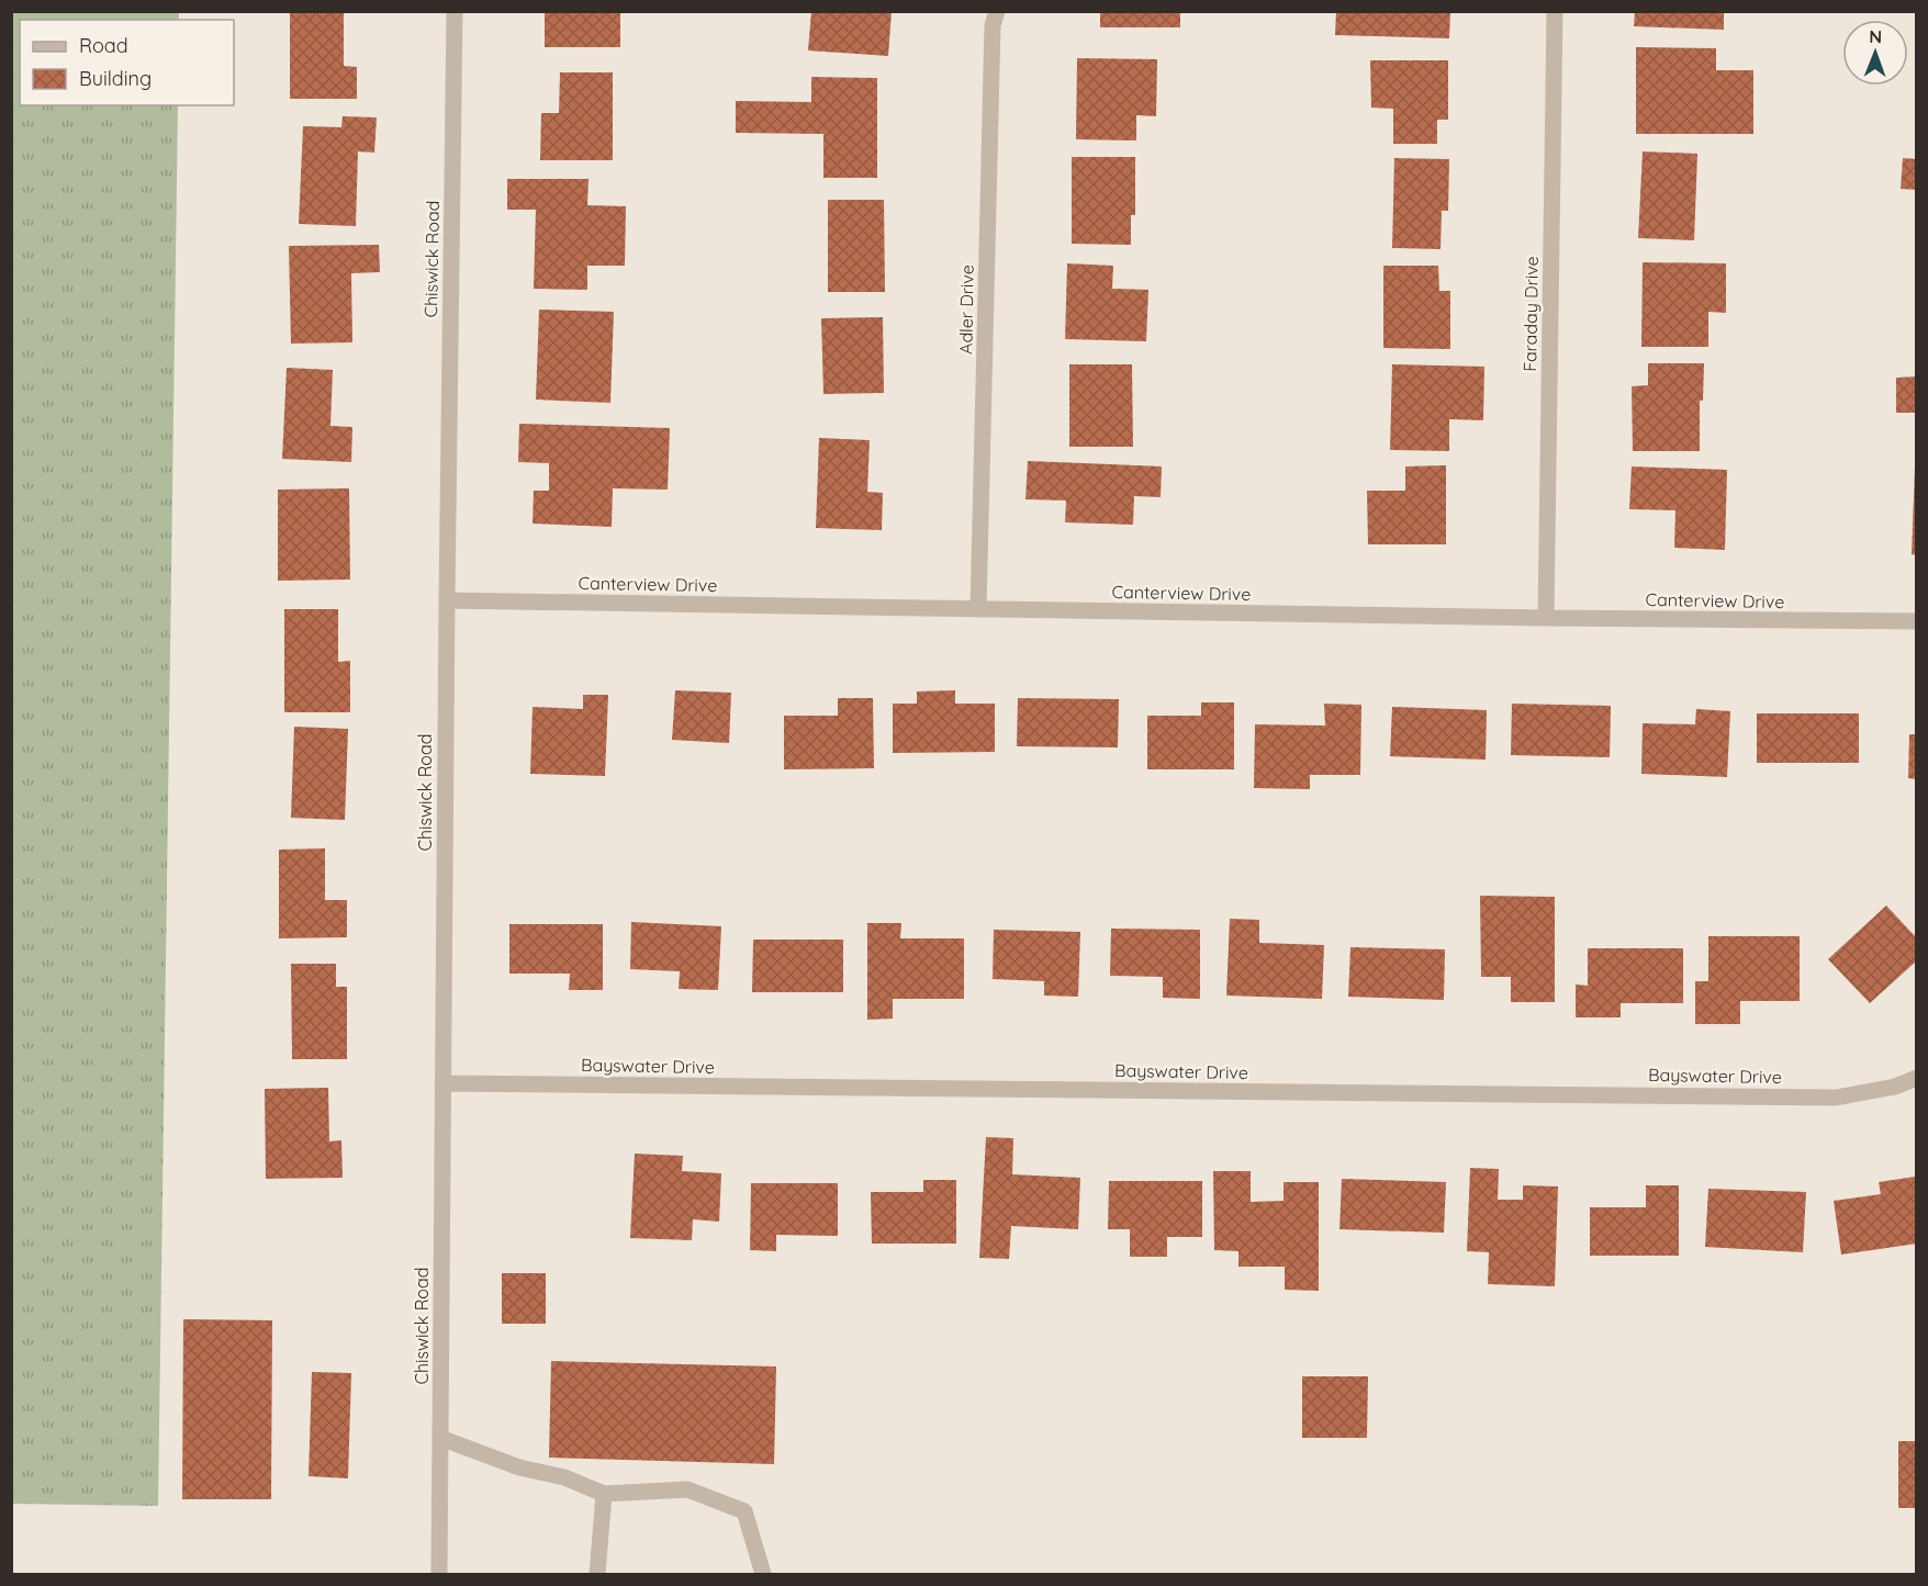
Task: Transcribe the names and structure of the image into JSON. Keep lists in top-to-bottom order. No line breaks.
{"streets":{"street":["Chiswick Road","Adler Drive","Faraday Drive","Canterview Drive","Bayswater Drive"]},"crossings":[["Chiswick Road","Canterview Drive"],["Chiswick Road","Bayswater Drive"],["Adler Drive","Canterview Drive"],["Faraday Drive","Canterview Drive"]],"legend":["Road","Building"],"north":"top"}
